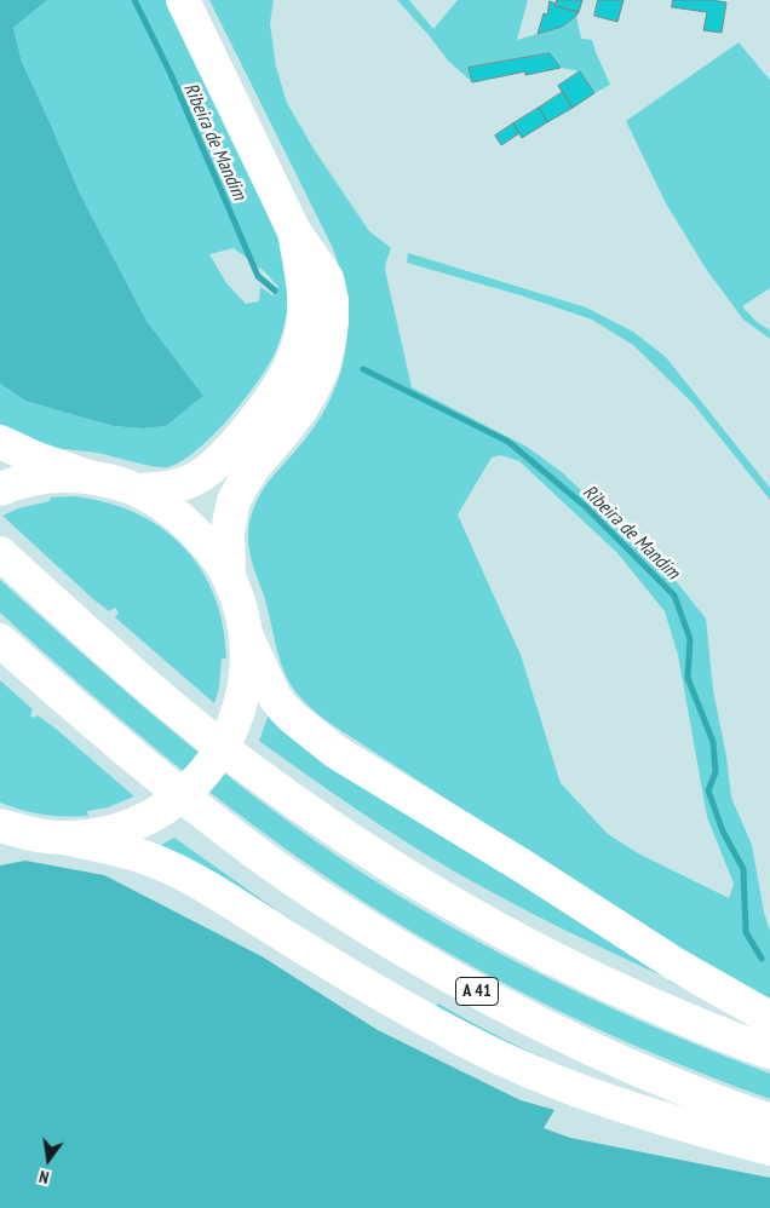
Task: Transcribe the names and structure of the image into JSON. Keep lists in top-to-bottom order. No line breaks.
{"streets":{"main road":["A 41"]},"water":["Ribeira de Mandim"],"north":"bottom"}
